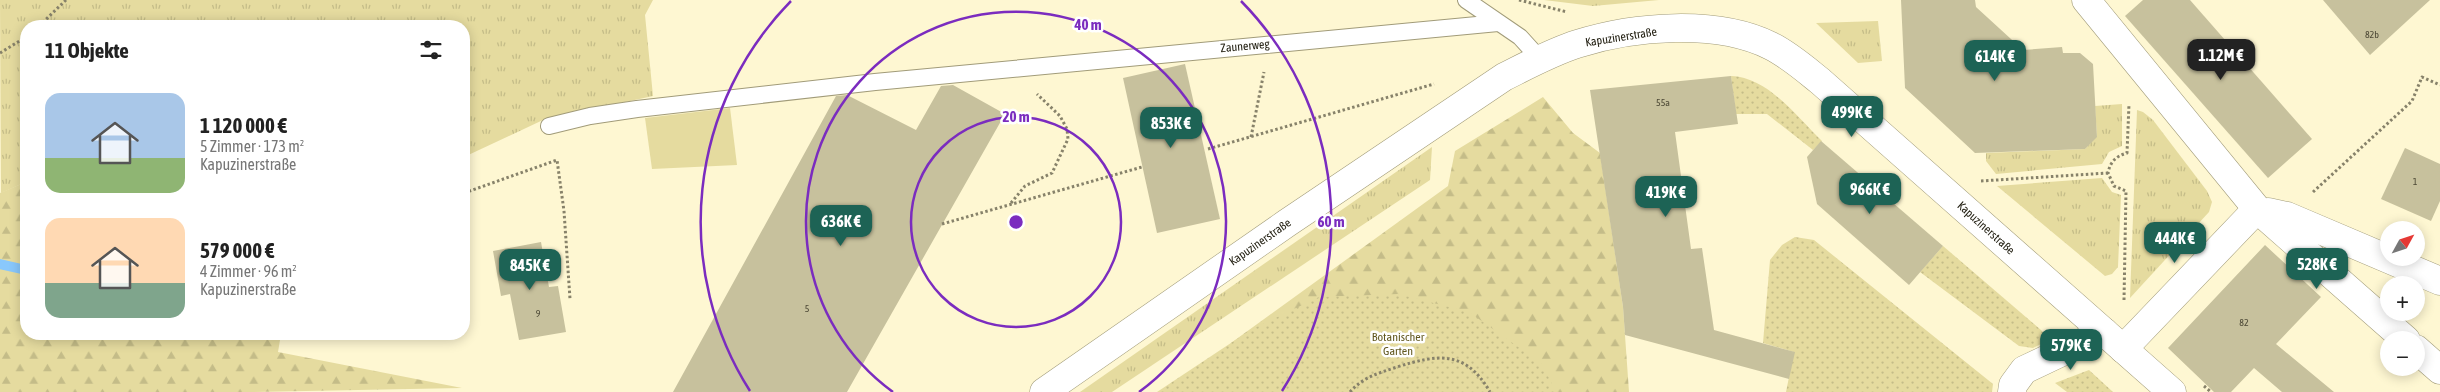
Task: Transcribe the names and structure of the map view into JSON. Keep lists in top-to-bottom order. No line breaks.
{"streets":{"street":["Kapuzinerstraße"],"lane":["Zaunerweg"]},"parks":["Botanischer Garten"],"house_numbers":["82b","55a","1","5","9","82"],"north":"top right","page":{"heading":"11 Objekte","price":["1.12M €","614K €","499K €","853K €","966K €","419K €","636K €","444K €","528K €","845K €","579K €"],"list":[{"name":"1 120 000 €","note":"5 Zimmer · 173 m² · Kapuzinerstraße"},{"name":"579 000 €","note":"4 Zimmer · 96 m² · Kapuzinerstraße"}],"map_buttons":["+","−"]},"rings":["40 m","20 m","60 m"]}
